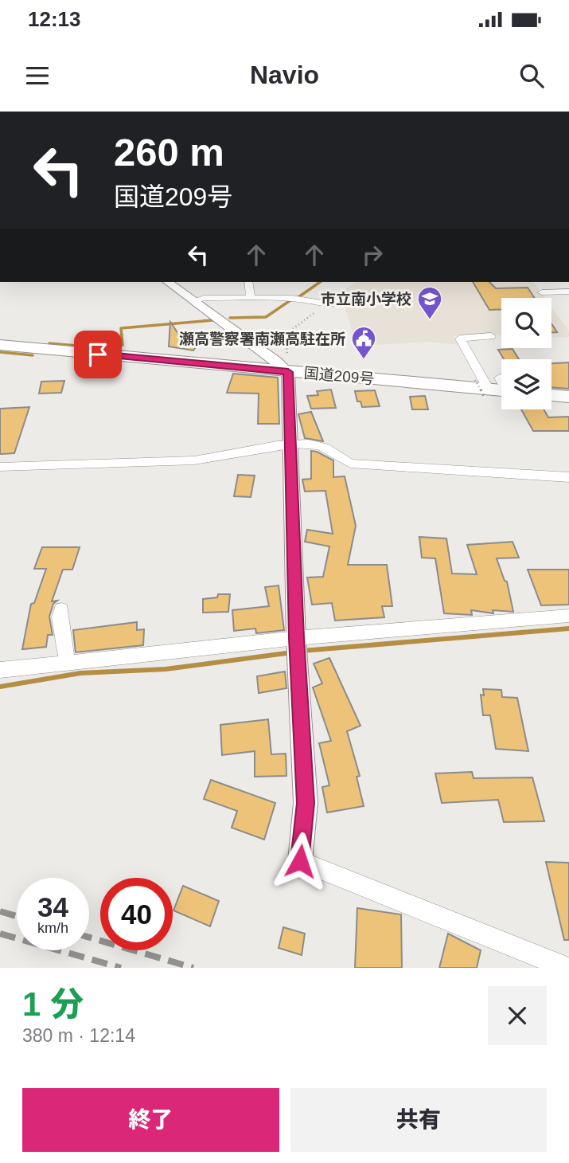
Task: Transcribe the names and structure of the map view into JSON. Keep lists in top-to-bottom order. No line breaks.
{"streets":{"highway":["国道209号"]},"places":{"school or university":["市立南小学校"],"public building":["瀬高警察署南瀬高駐在所"]},"page":{"status":"12:13","header":"Navio","turn":["260 m","国道209号"],"speed":"34 km/h","limit":"40","heading":["1 分","380 m · 12:14"],"buttons":["終了","共有"]}}
